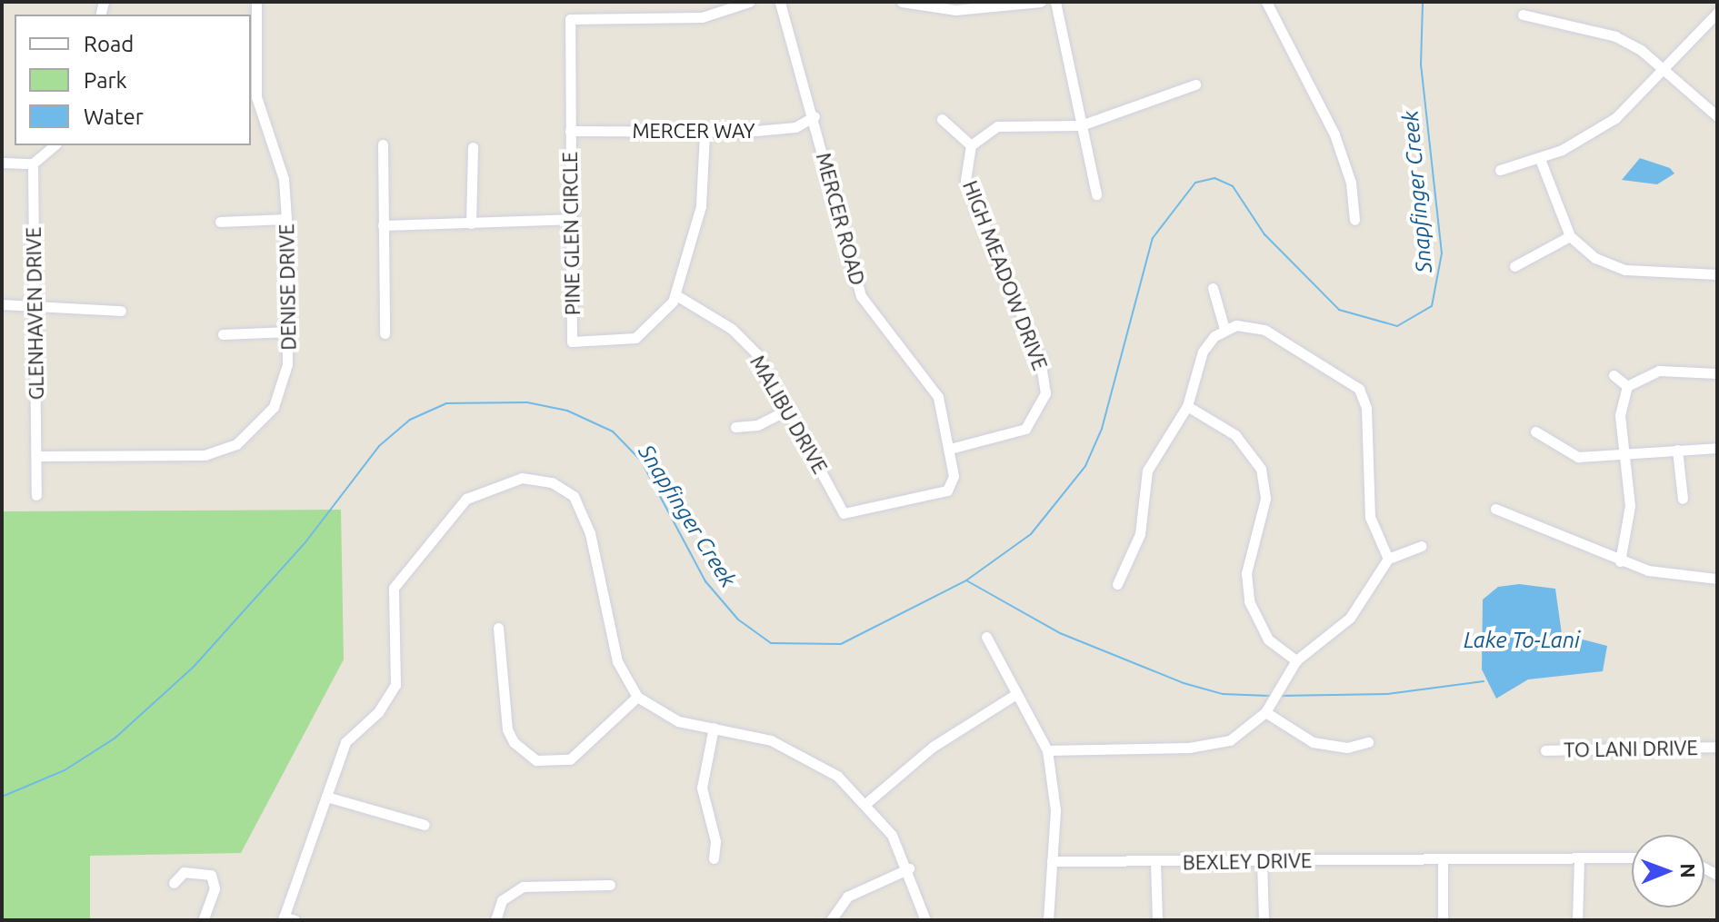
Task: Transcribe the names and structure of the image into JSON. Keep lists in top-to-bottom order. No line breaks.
{"streets":{"street":["MERCER WAY","MERCER ROAD","PINE GLEN CIRCLE","HIGH MEADOW DRIVE","DENISE DRIVE","GLENHAVEN DRIVE","MALIBU DRIVE","TO LANI DRIVE","BEXLEY DRIVE"]},"crossings":[["MERCER WAY","MERCER ROAD"],["MERCER WAY","PINE GLEN CIRCLE"],["MERCER ROAD","HIGH MEADOW DRIVE"],["MERCER ROAD","MALIBU DRIVE"],["PINE GLEN CIRCLE","MALIBU DRIVE"],["DENISE DRIVE","GLENHAVEN DRIVE"]],"water":["Snapfinger Creek","Lake To-Lani"],"legend":["Road","Park","Water"],"north":"right"}
